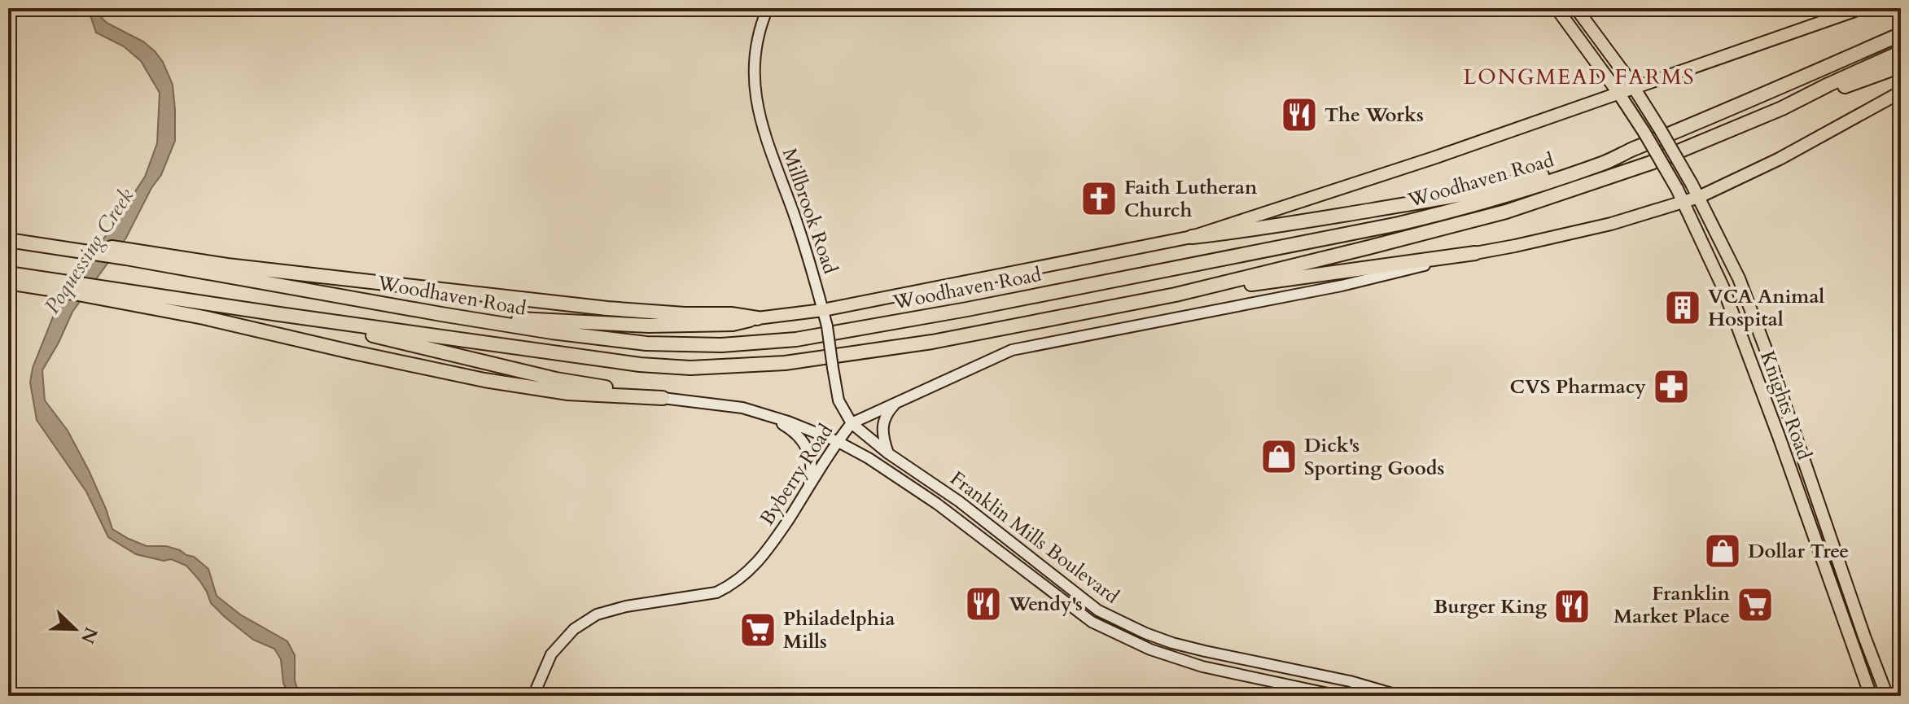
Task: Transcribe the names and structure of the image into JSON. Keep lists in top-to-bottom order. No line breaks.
{"streets":{"highway":["Woodhaven Road"],"main road":["Knights Road"],"street":["Millbrook Road","Byberry Road","Franklin Mills Boulevard"]},"crossings":[["Woodhaven Road","Millbrook Road"],["Woodhaven Road","Knights Road"],["Millbrook Road","Byberry Road"],["Millbrook Road","Franklin Mills Boulevard"],["Byberry Road","Franklin Mills Boulevard"]],"districts":["LONGMEAD FARMS"],"water":["Poquessing Creek"],"places":{"restaurant":["The Works","Wendy's","Burger King"],"church":["Faith Lutheran Church"],"building":["VCA Animal Hospital"],"pharmacy":["CVS Pharmacy"],"shop":["Dick's Sporting Goods","Dollar Tree"],"supermarket":["Franklin Market Place","Philadelphia Mills"]},"north":"bottom right"}
